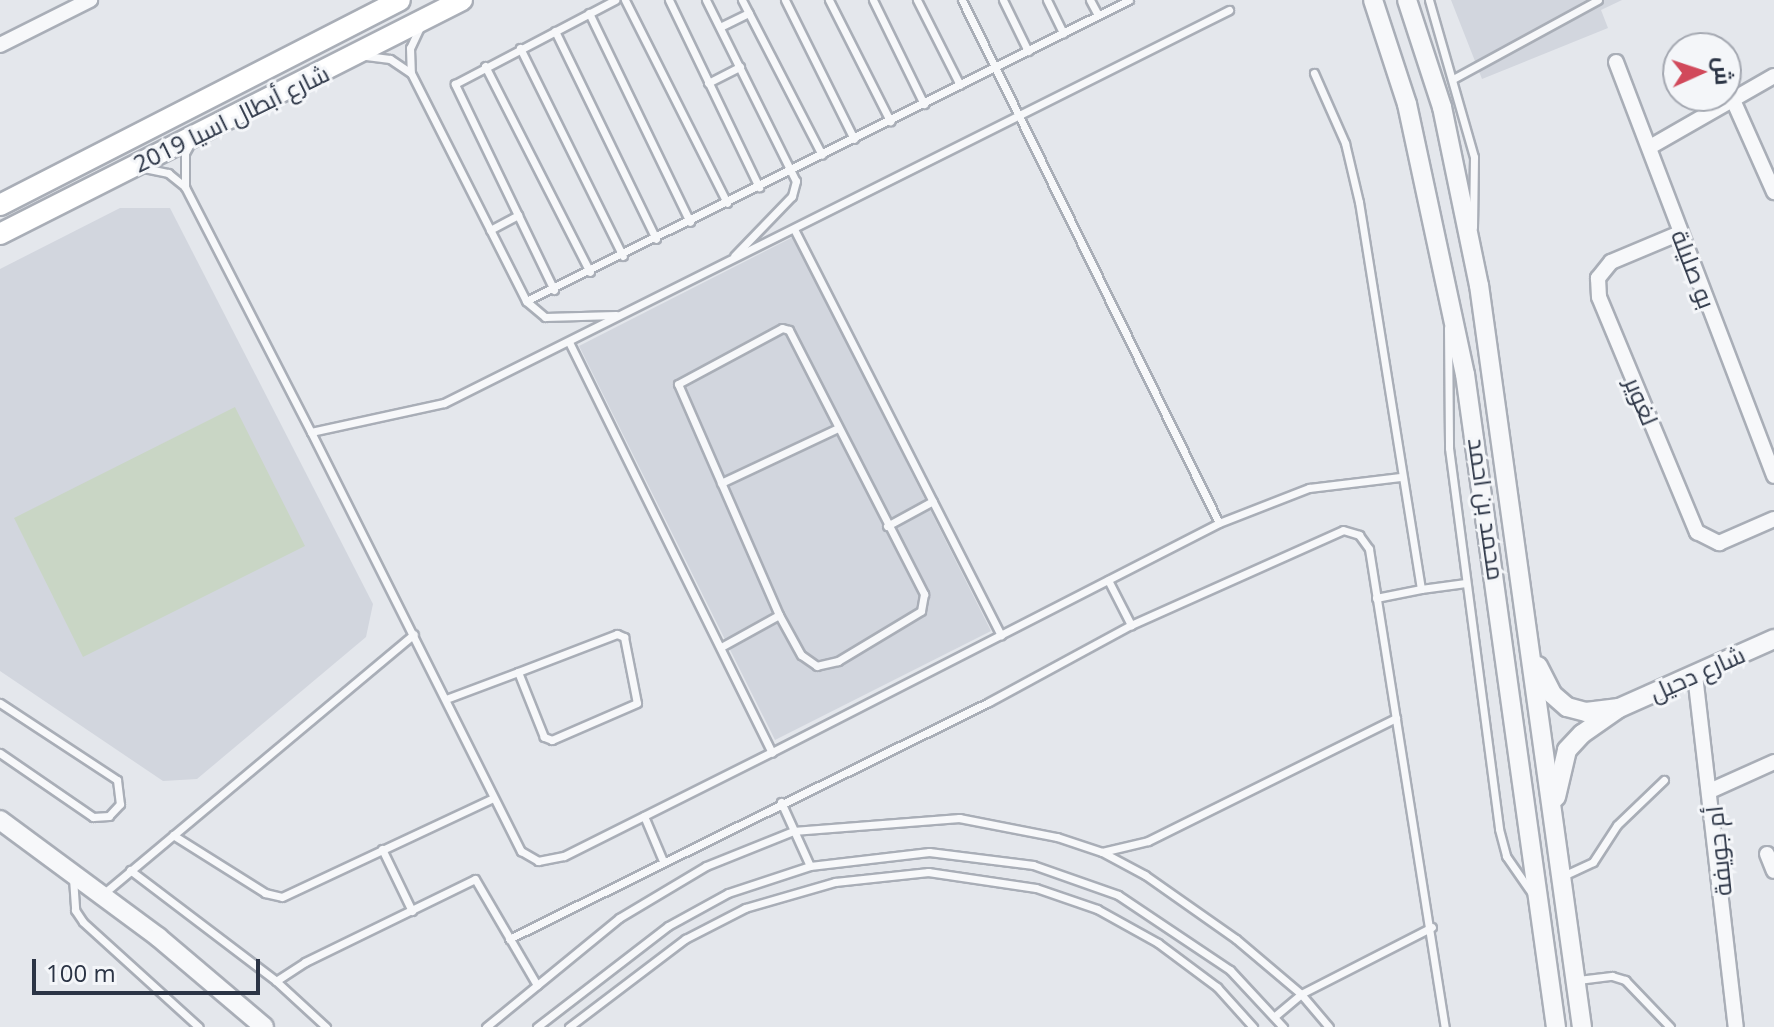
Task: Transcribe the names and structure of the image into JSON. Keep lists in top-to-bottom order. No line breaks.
{"streets":{"main road":["شارع أبطال اسيا 2019"],"street":["بو صليلة","لغوير","محمد بن احمد","شارع دحيل","أم جويفة"]},"crossings":[["بو صليلة","لغوير"],["محمد بن احمد","شارع دحيل"],["شارع دحيل","أم جويفة"]],"scale_bar":"100 m","north":"right"}
